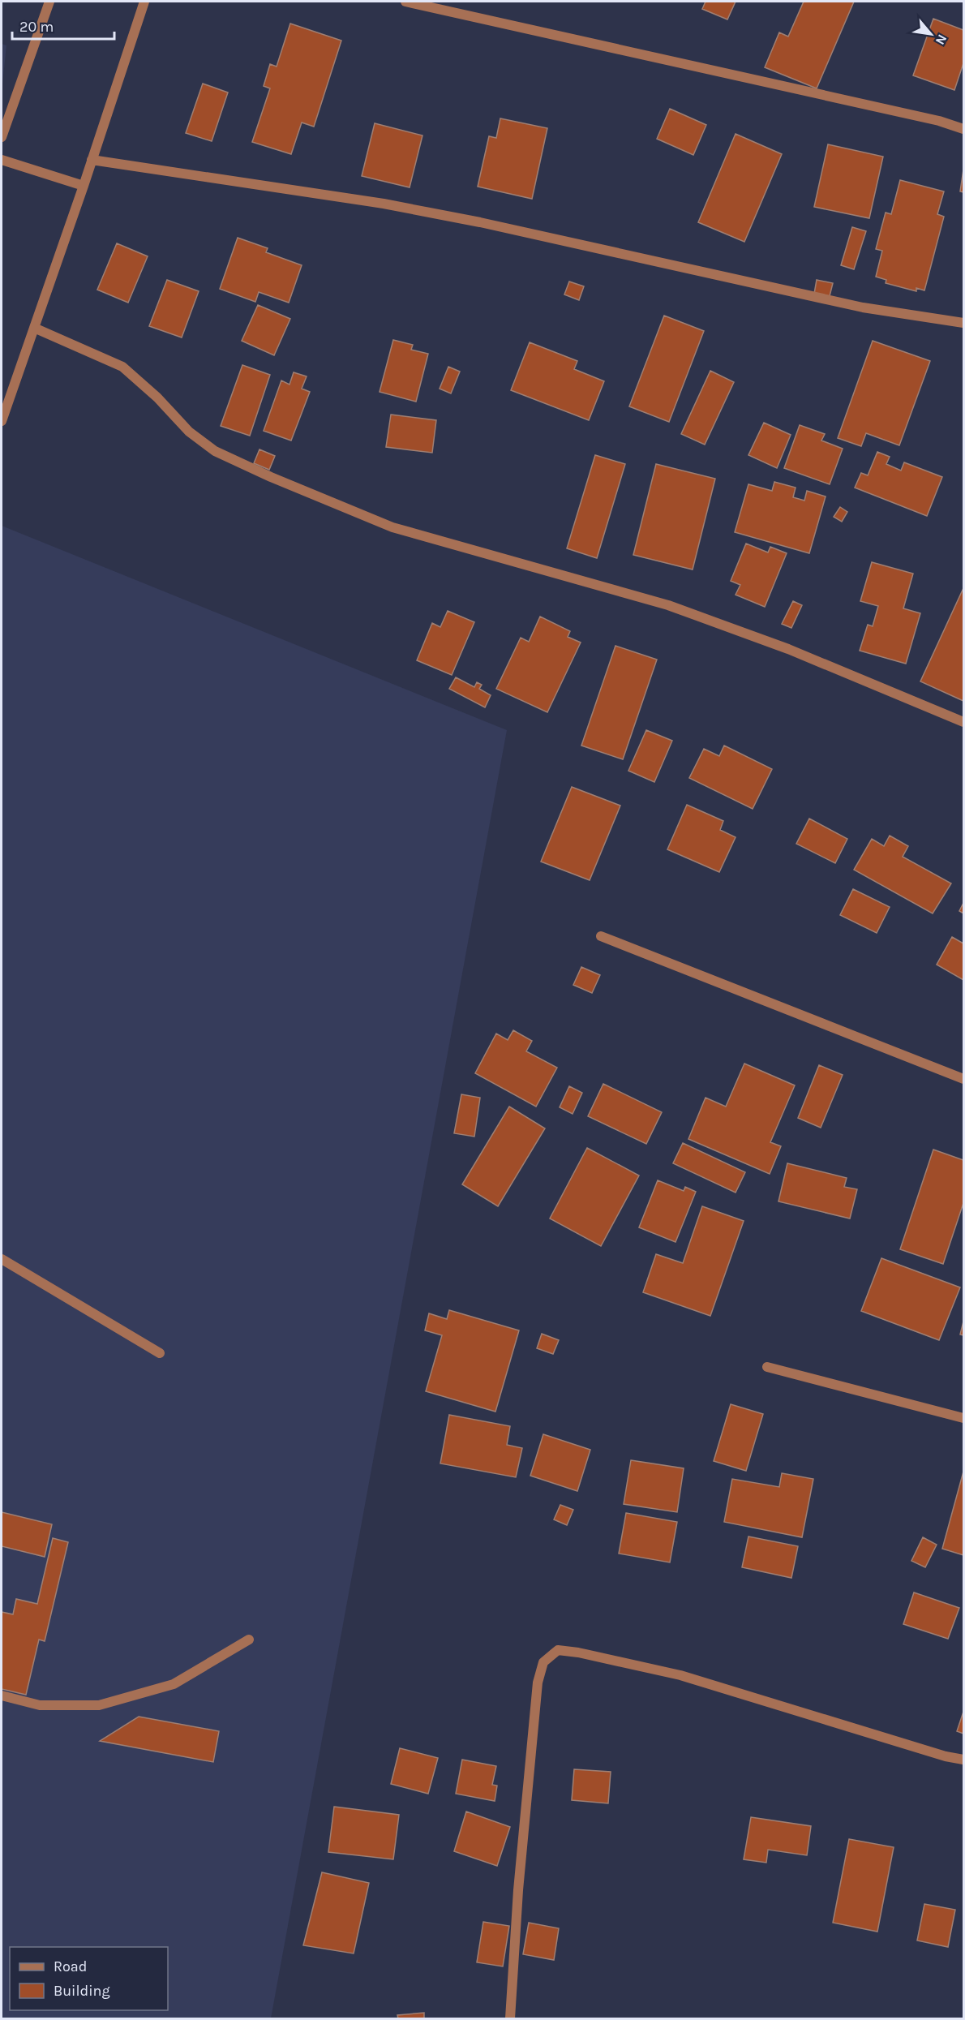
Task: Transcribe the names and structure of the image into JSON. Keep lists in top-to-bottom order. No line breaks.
{"legend":["Road","Building"],"scale_bar":"20 m","north":"bottom right"}
